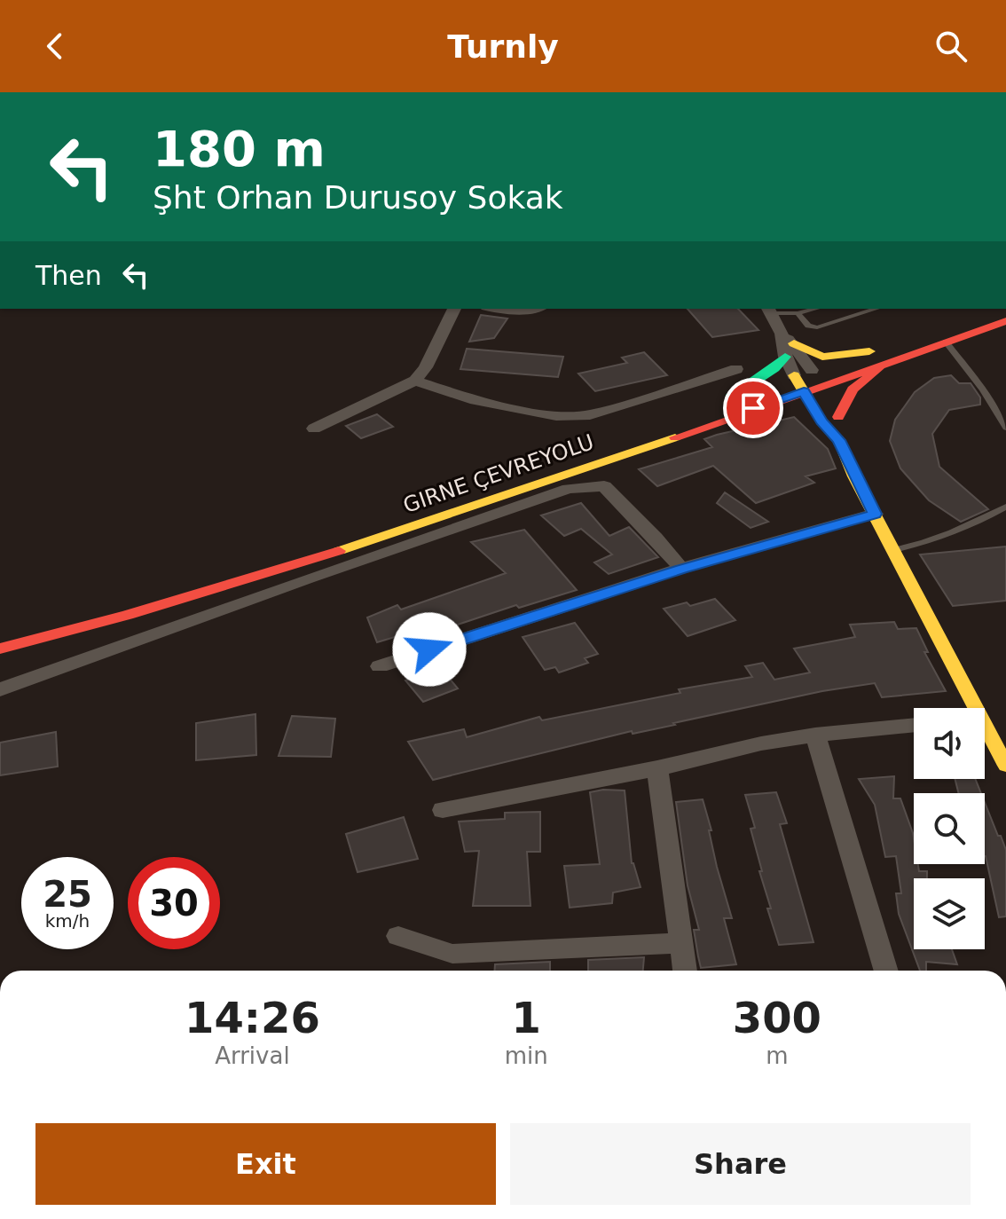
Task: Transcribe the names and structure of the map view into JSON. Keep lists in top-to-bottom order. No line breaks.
{"streets":{"main road":["GIRNE ÇEVREYOLU"]},"page":{"header":"Turnly","turn":["180 m","Şht Orhan Durusoy Sokak"],"then":"Then","speed":"25 km/h","limit":"30","eta":["14:26","Arrival","1","min","300","m"],"buttons":["Exit","Share"]}}
